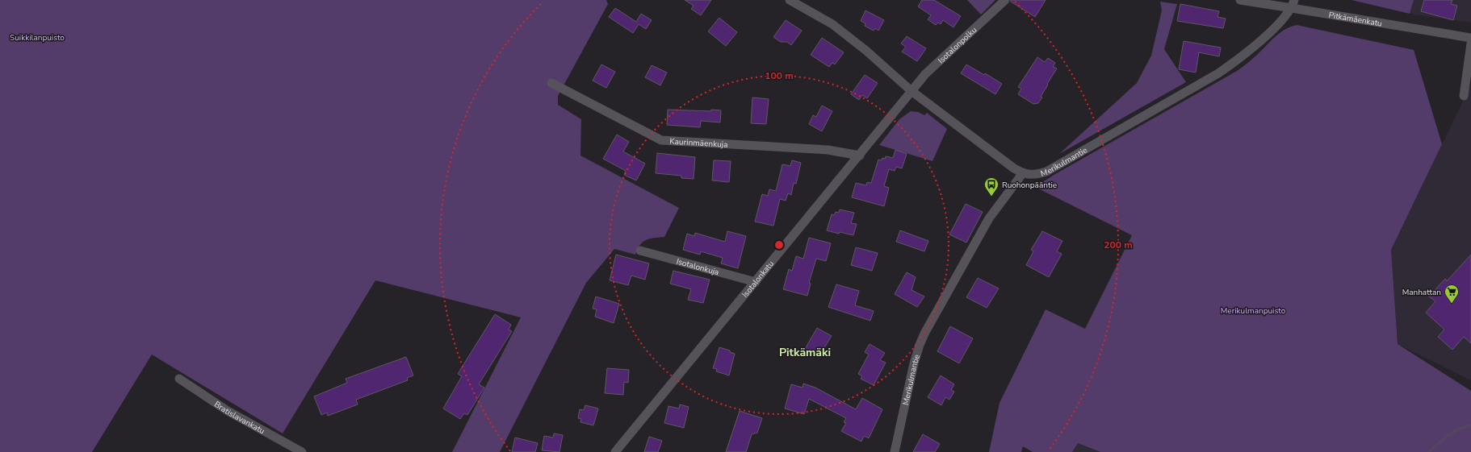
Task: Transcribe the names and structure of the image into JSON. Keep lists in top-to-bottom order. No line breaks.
{"streets":{"street":["Pitkämäenkatu","Isotalonpolku","Kaurinmäenkuja","Merikulmantie","Isotalonkuja","Isotalonkatu","Bratislavankatu"]},"crossings":[["Pitkämäenkatu","Merikulmantie"],["Isotalonpolku","Isotalonkatu"],["Kaurinmäenkuja","Isotalonkatu"],["Isotalonkuja","Isotalonkatu"]],"districts":["Pitkämäki"],"parks":["Suikkilanpuisto","Merikulmanpuisto"],"places":{"bus stop":["Ruohonpääntie"],"supermarket":["Manhattan"]},"rings":["100 m","200 m"]}
